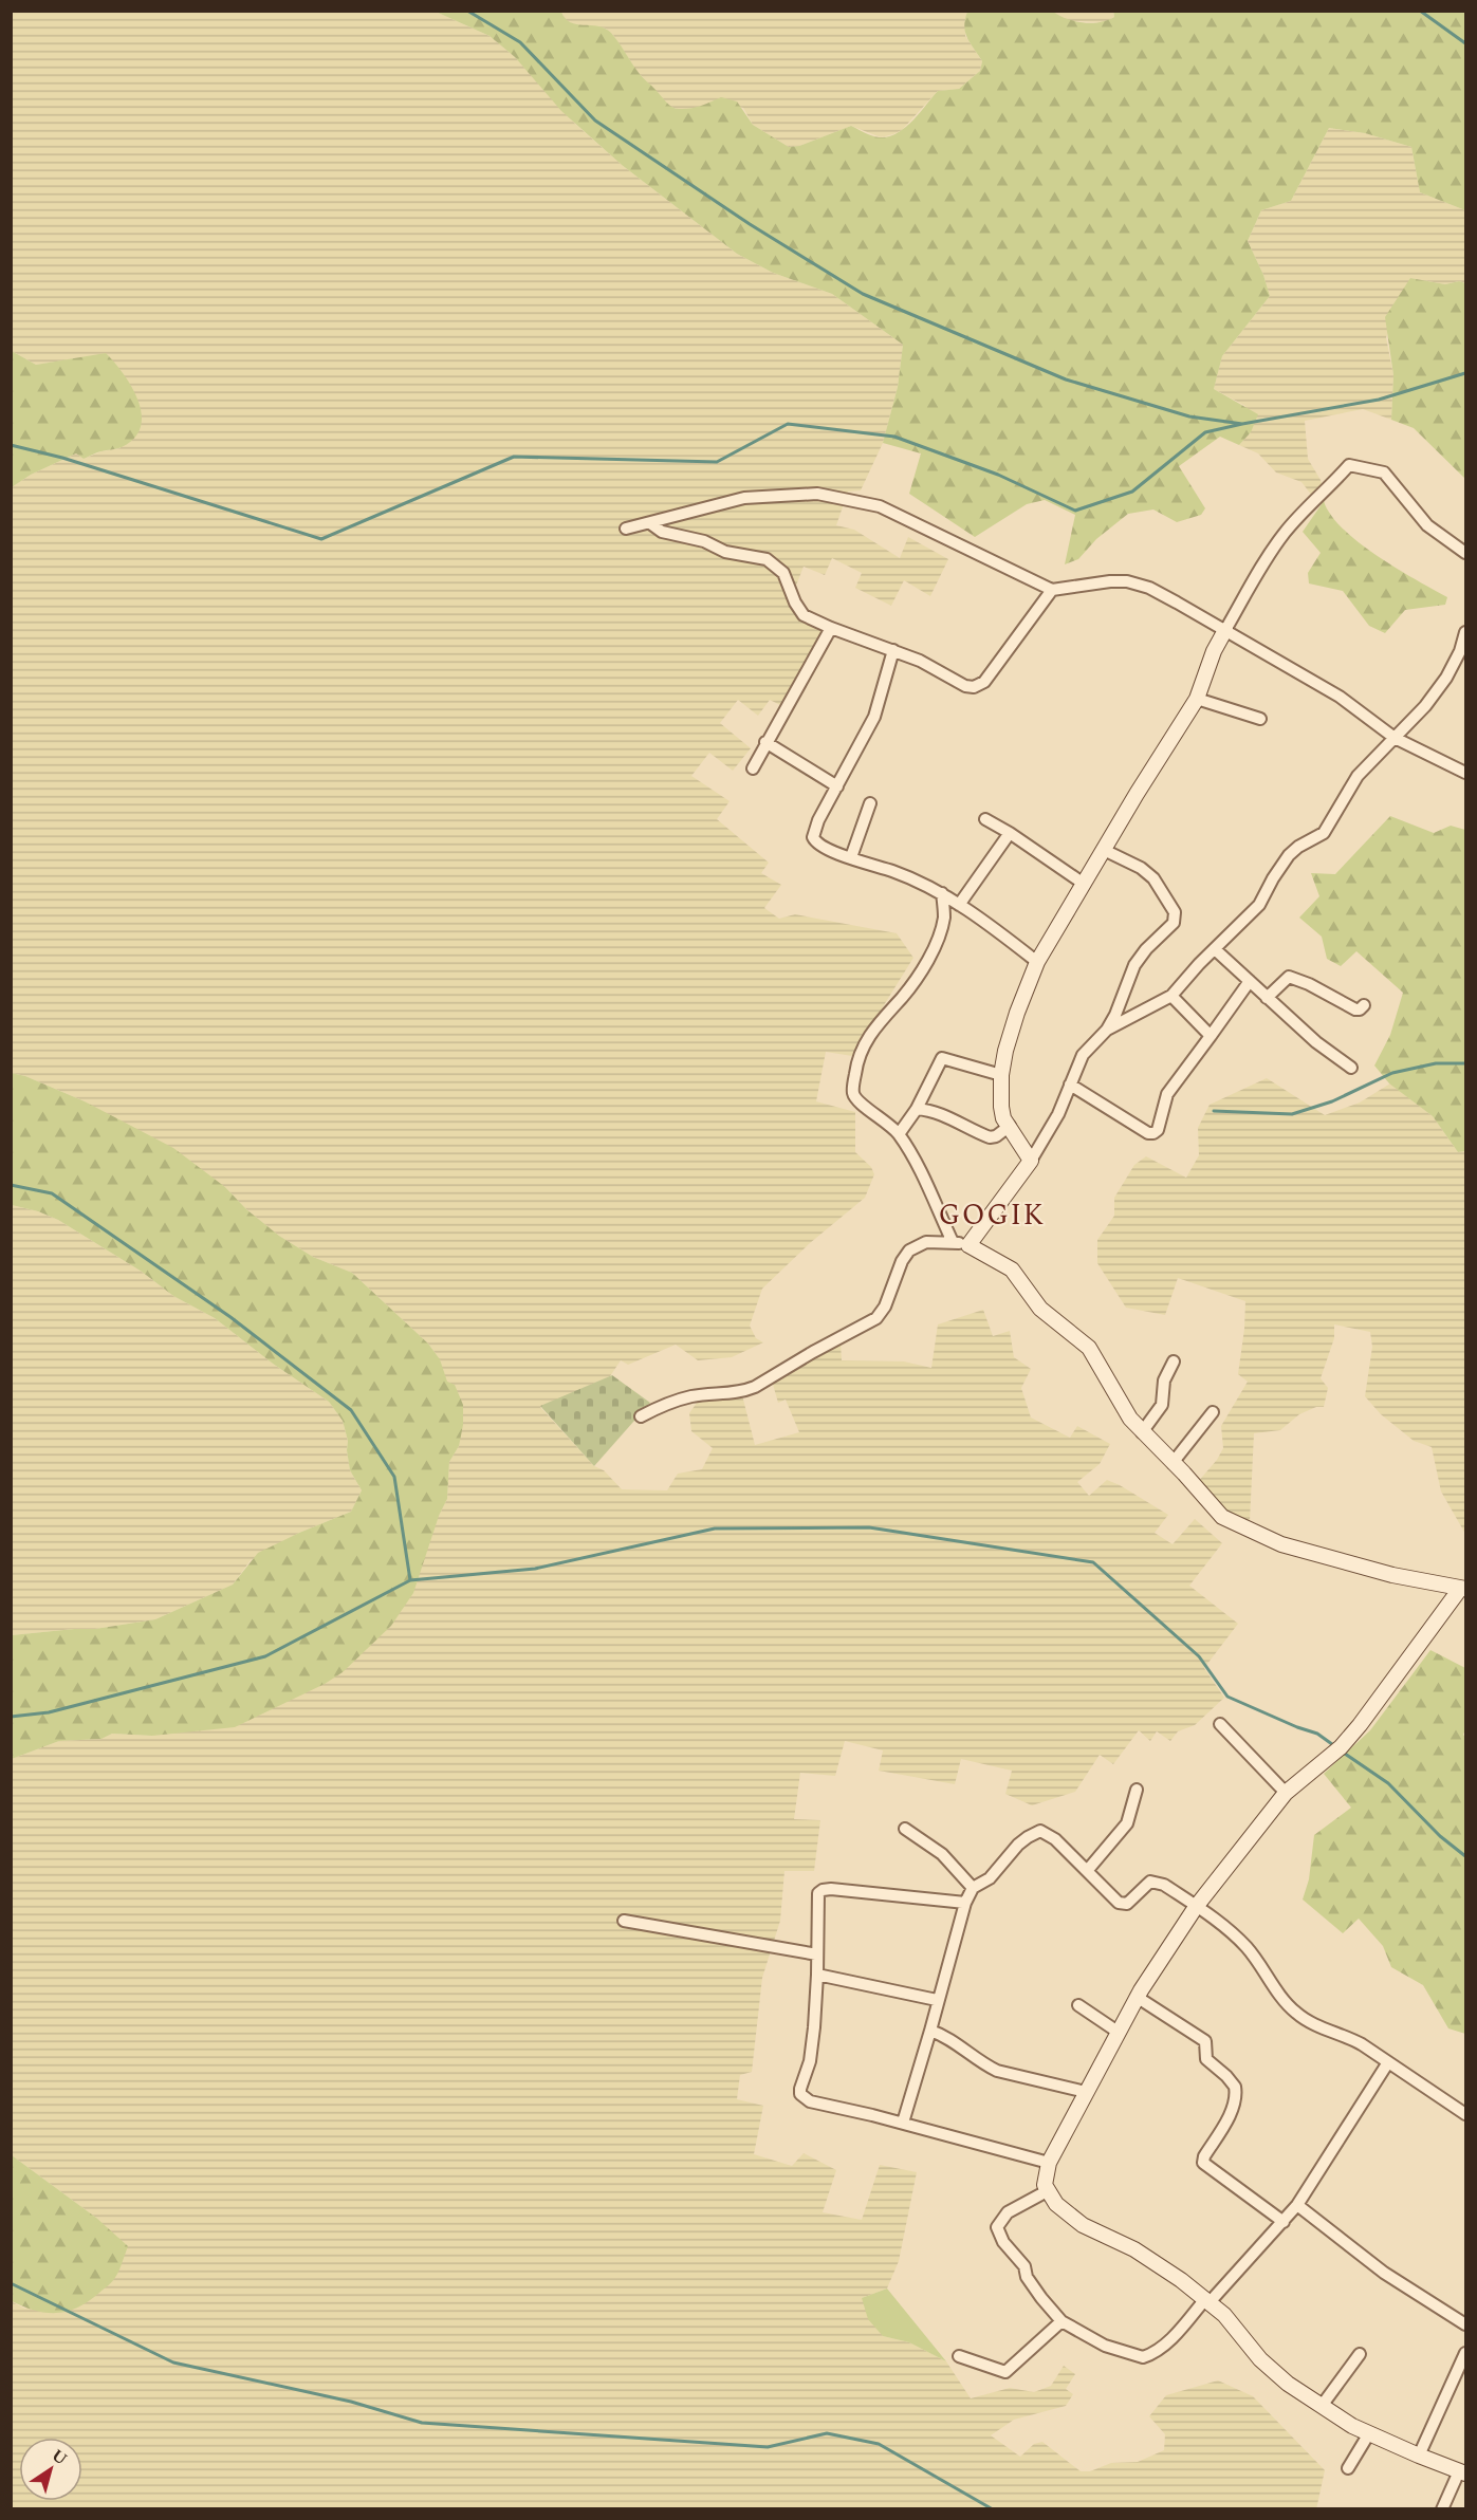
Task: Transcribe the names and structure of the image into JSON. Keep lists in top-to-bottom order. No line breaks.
{"districts":["GOGIK"],"north":"top right"}
